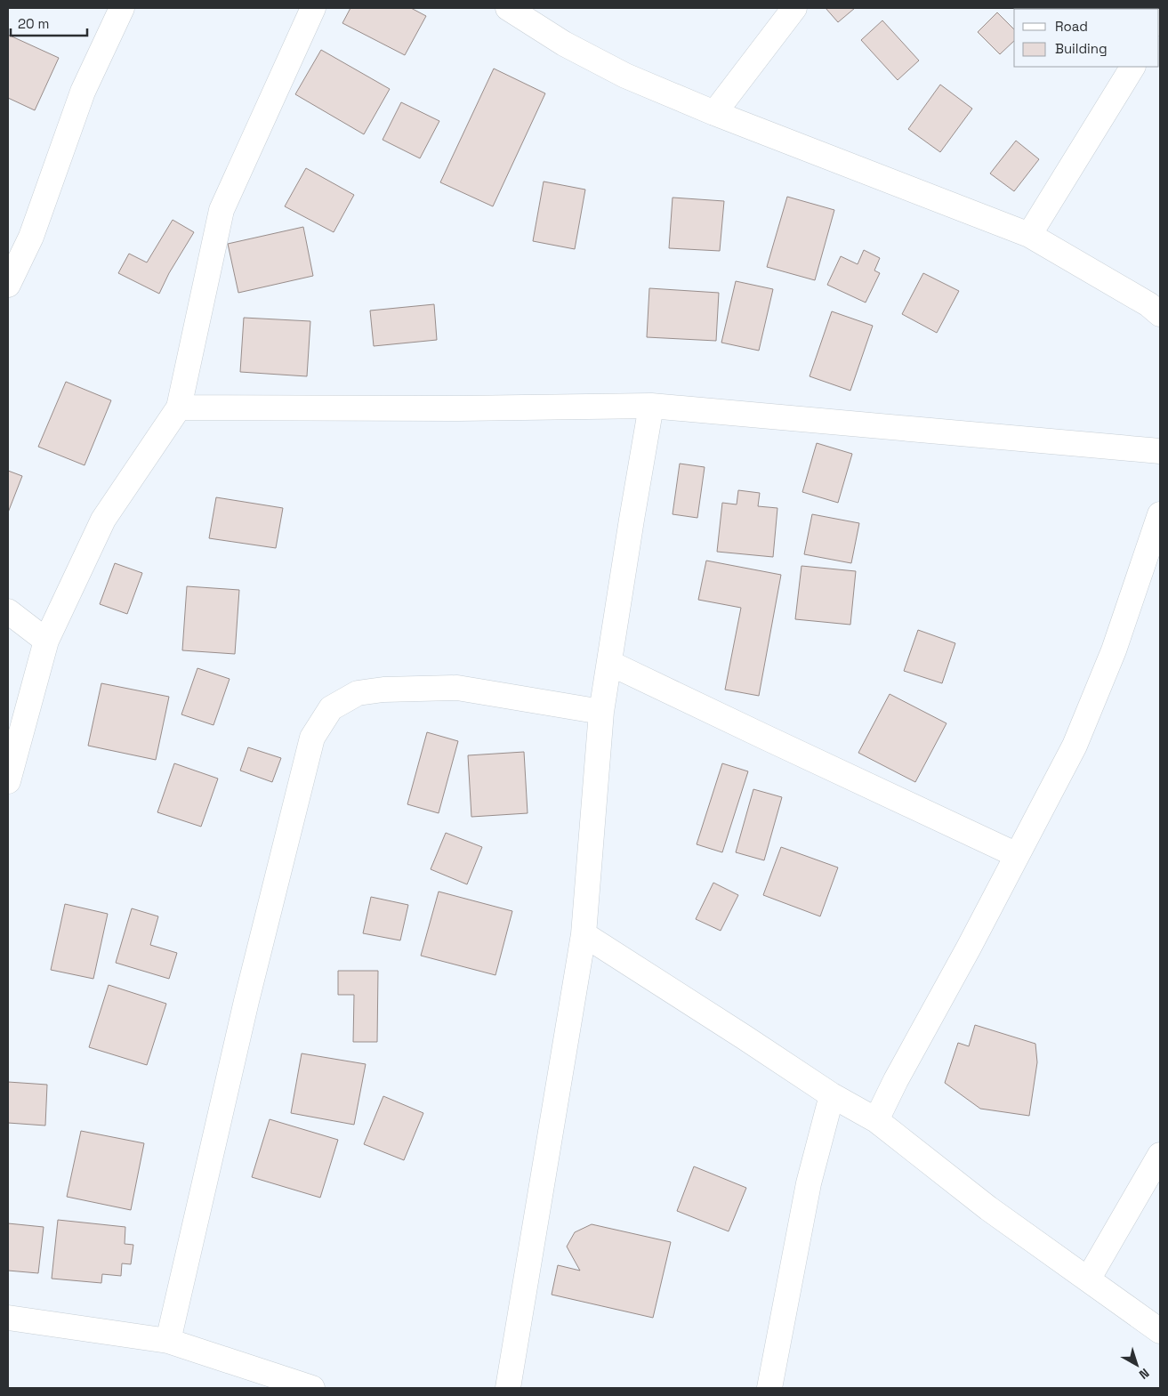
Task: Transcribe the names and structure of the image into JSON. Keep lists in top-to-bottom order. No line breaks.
{"legend":["Road","Building"],"scale_bar":"20 m","north":"bottom right"}
